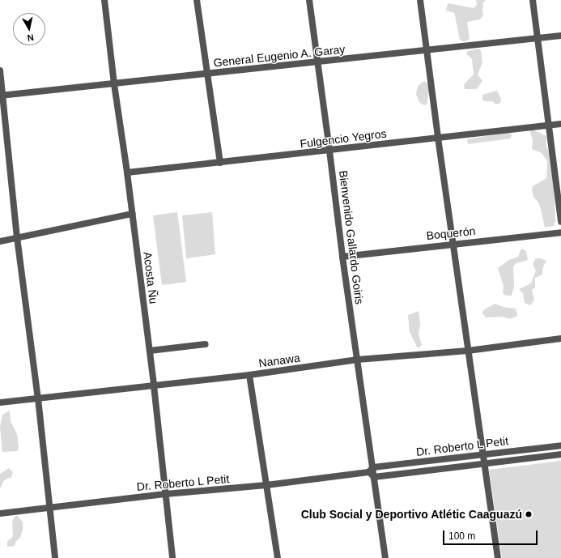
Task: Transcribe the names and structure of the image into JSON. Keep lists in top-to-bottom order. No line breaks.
{"streets":{"street":["General Eugenio A. Garay","Fulgencio Yegros","Boquerón","Bienvenido Gallardo Goiris","Acosta Ñu","Nanawa","Dr. Roberto L Petit"]},"crossings":[["General Eugenio A. Garay","Bienvenido Gallardo Goiris"],["General Eugenio A. Garay","Acosta Ñu"],["Fulgencio Yegros","Bienvenido Gallardo Goiris"],["Fulgencio Yegros","Acosta Ñu"],["Boquerón","Bienvenido Gallardo Goiris"],["Bienvenido Gallardo Goiris","Nanawa"],["Bienvenido Gallardo Goiris","Dr. Roberto L Petit"],["Acosta Ñu","Nanawa"],["Acosta Ñu","Dr. Roberto L Petit"]],"places":["Club Social y Deportivo Atlétic Caaguazú"],"scale_bar":"100 m","north":"bottom"}
